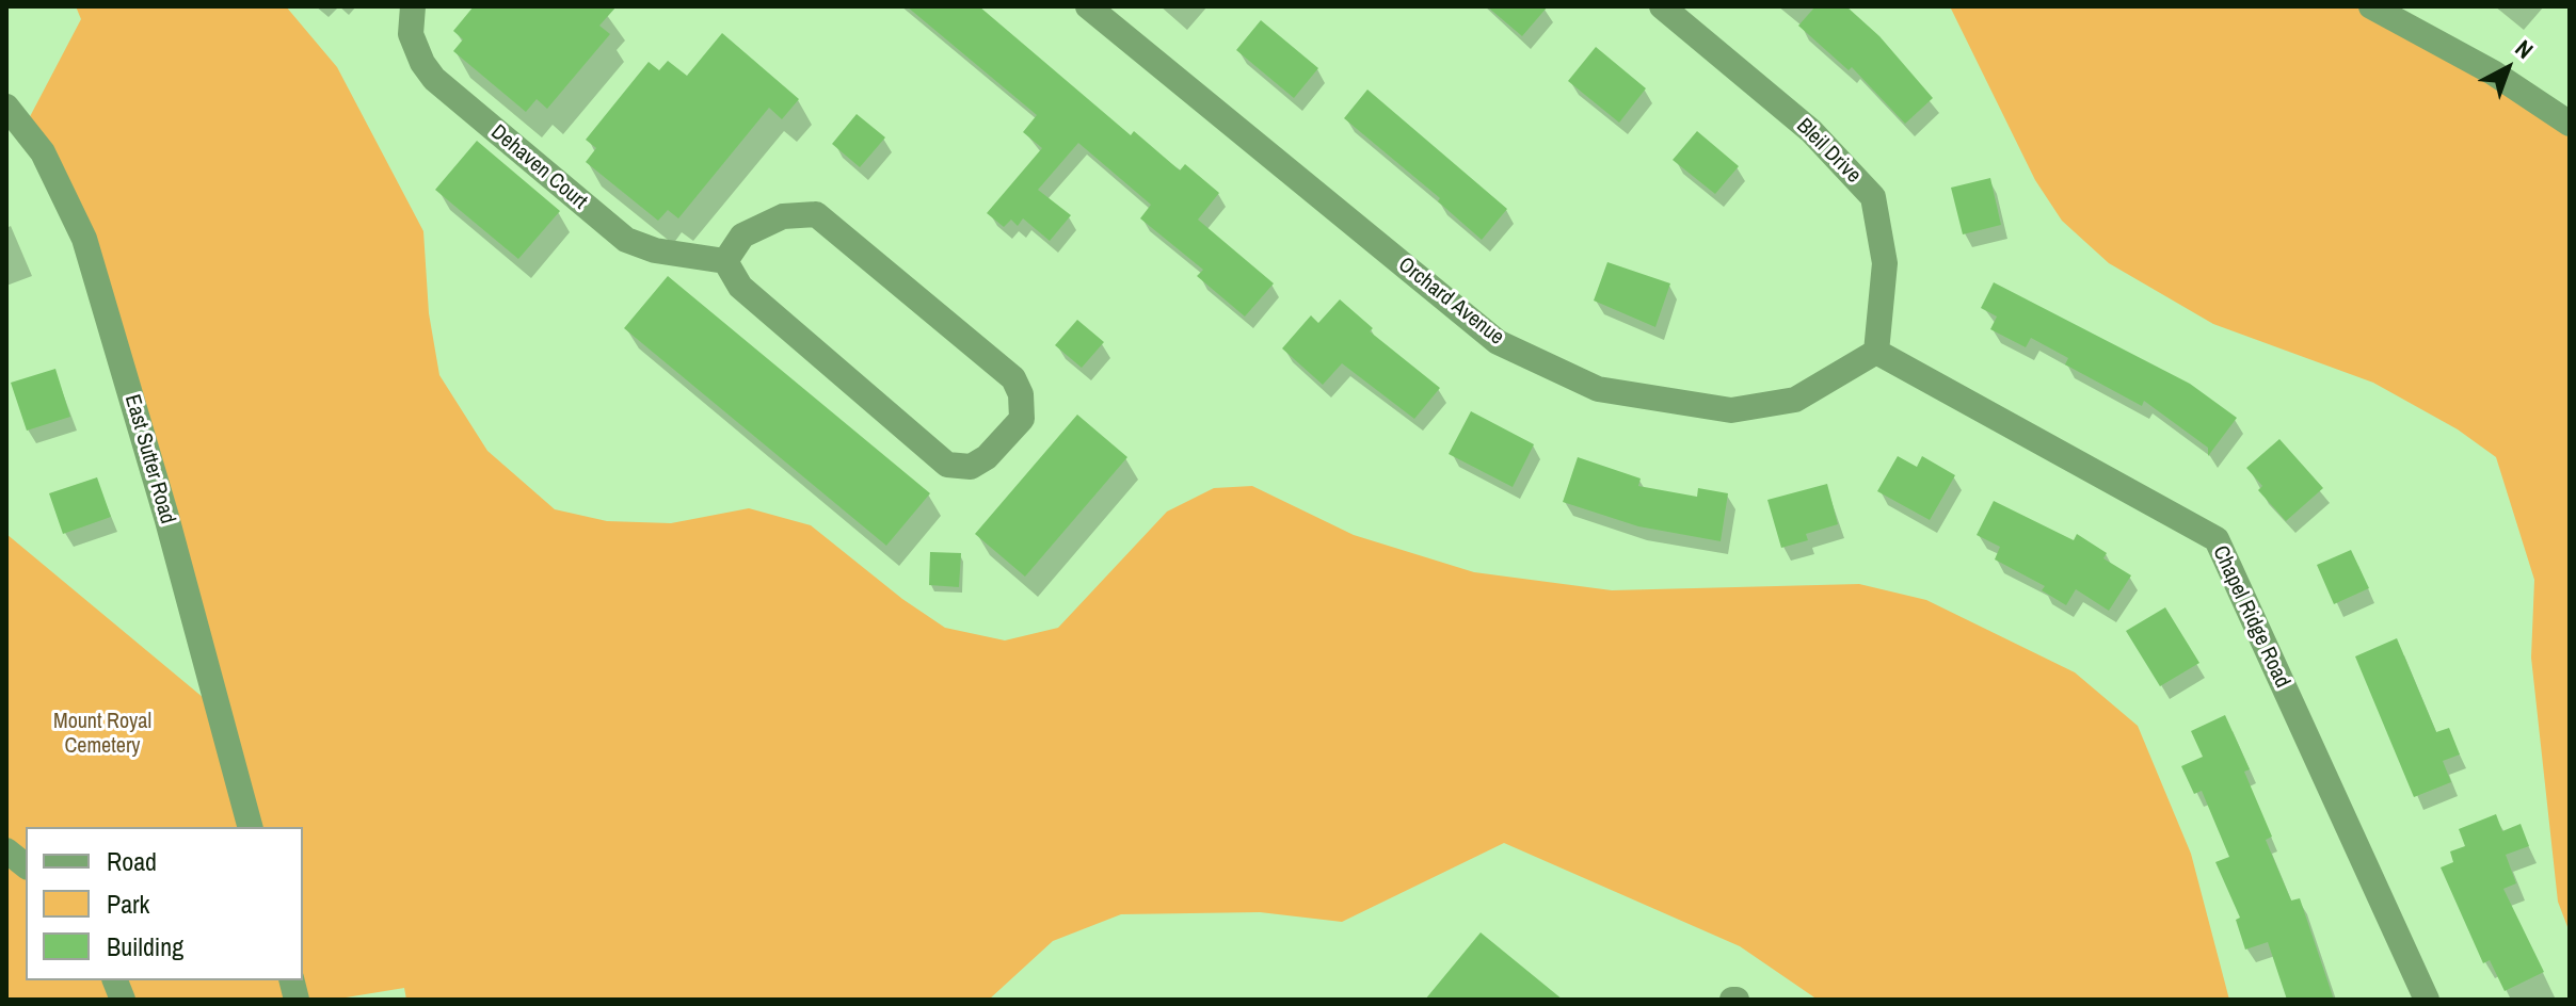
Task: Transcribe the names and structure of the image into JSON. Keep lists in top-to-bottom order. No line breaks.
{"streets":{"street":["Bleil Drive","Dehaven Court","Orchard Avenue","East Sutter Road","Chapel Ridge Road"]},"crossings":[["Bleil Drive","Orchard Avenue"],["Bleil Drive","Chapel Ridge Road"],["Orchard Avenue","Chapel Ridge Road"]],"parks":["Mount Royal Cemetery"],"legend":["Road","Park","Building"],"north":"top right"}
